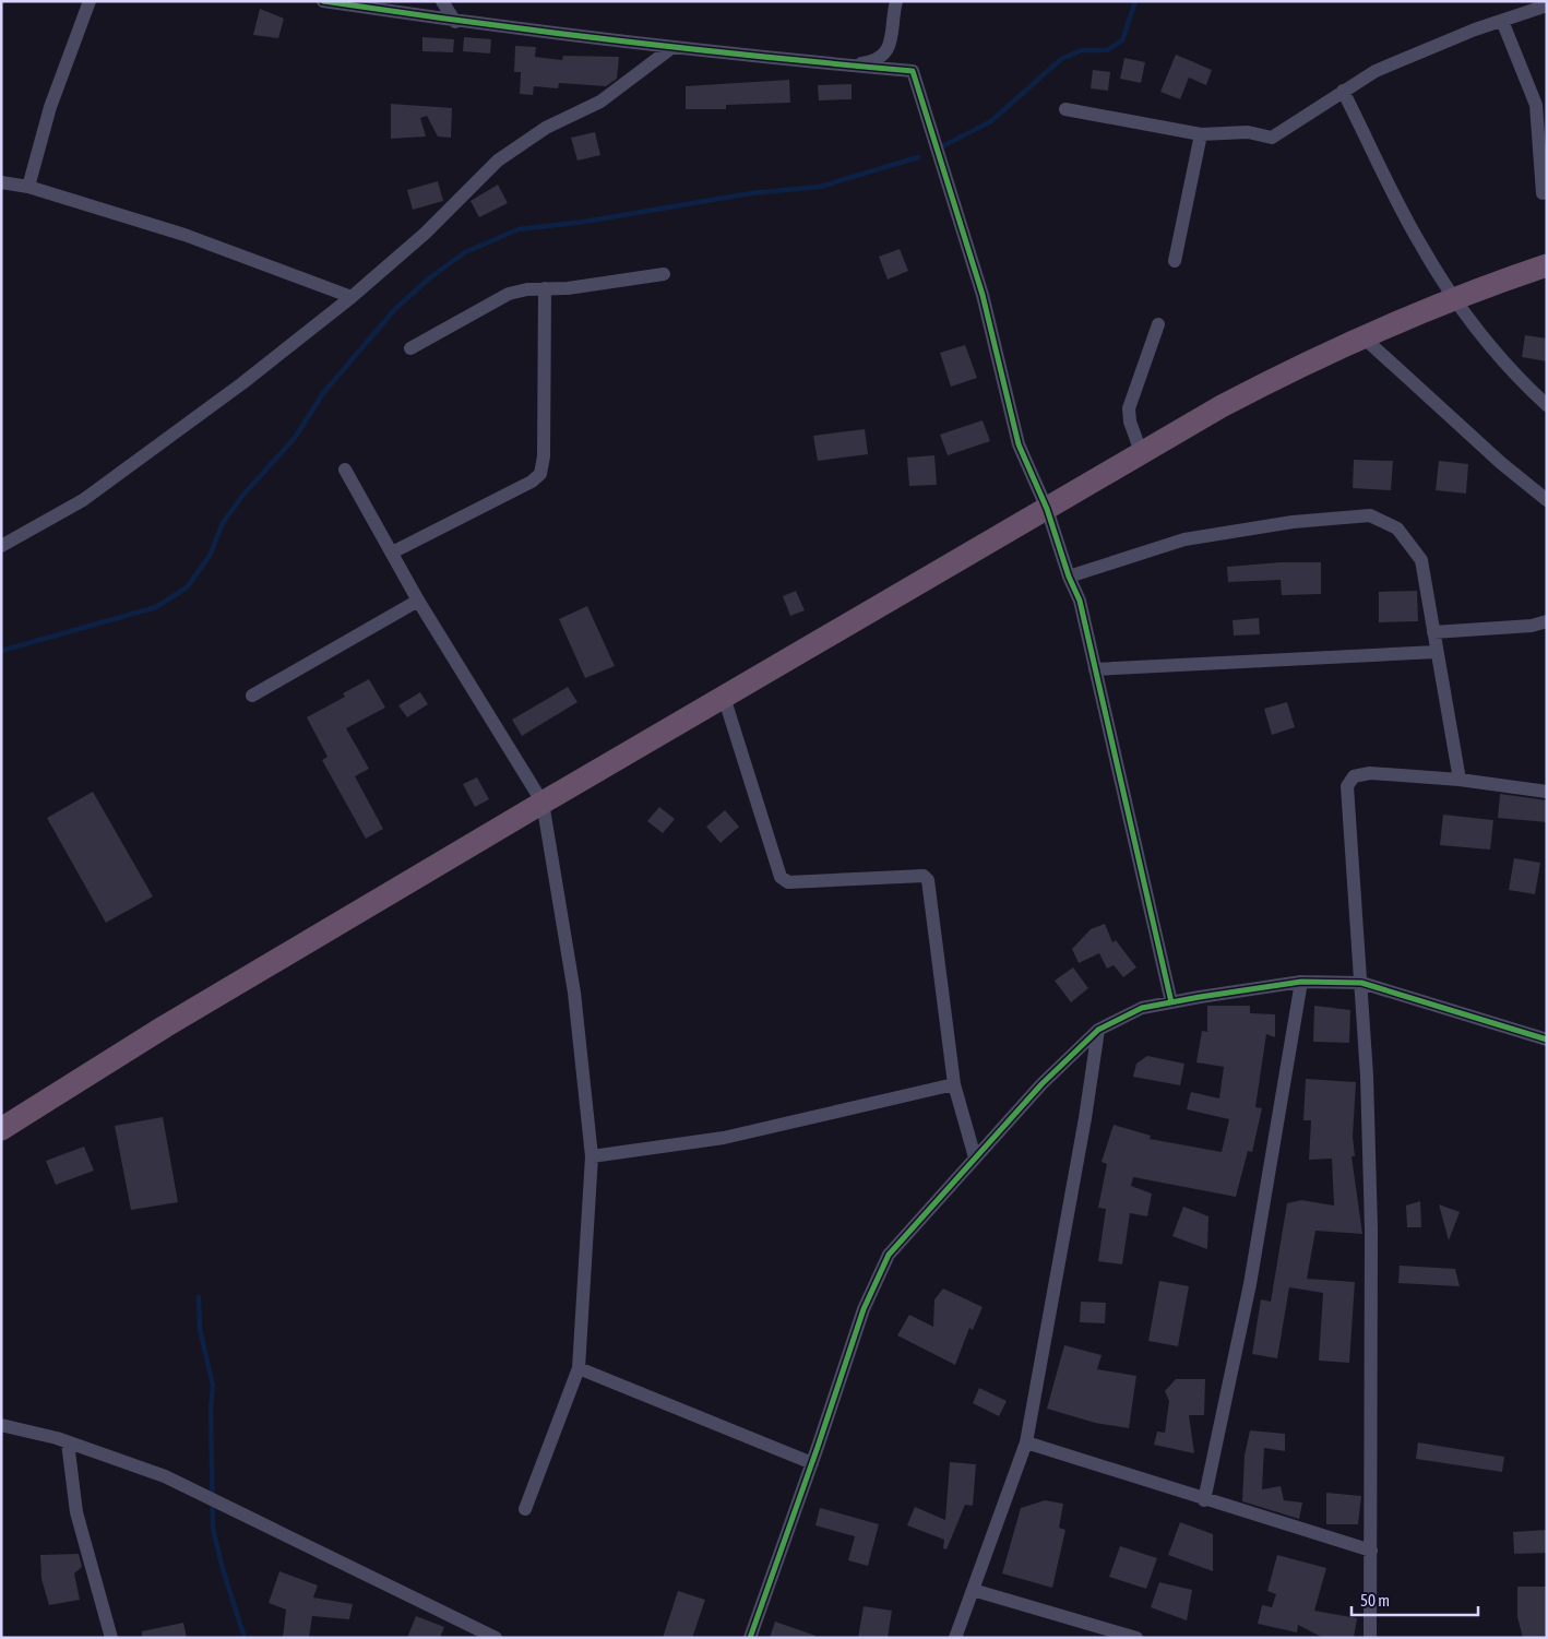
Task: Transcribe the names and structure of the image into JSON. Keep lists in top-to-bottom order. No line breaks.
{"scale_bar":"50 m"}
